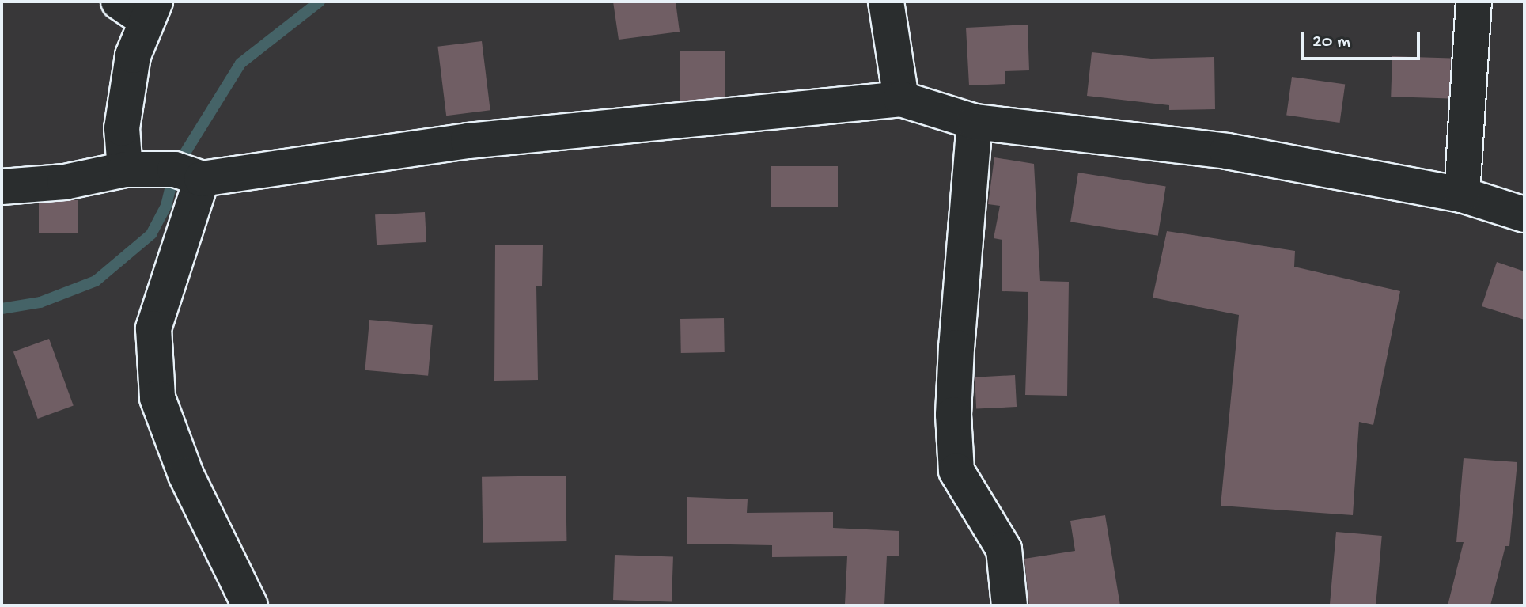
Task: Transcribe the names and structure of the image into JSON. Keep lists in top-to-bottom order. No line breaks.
{"scale_bar":"20 m"}
